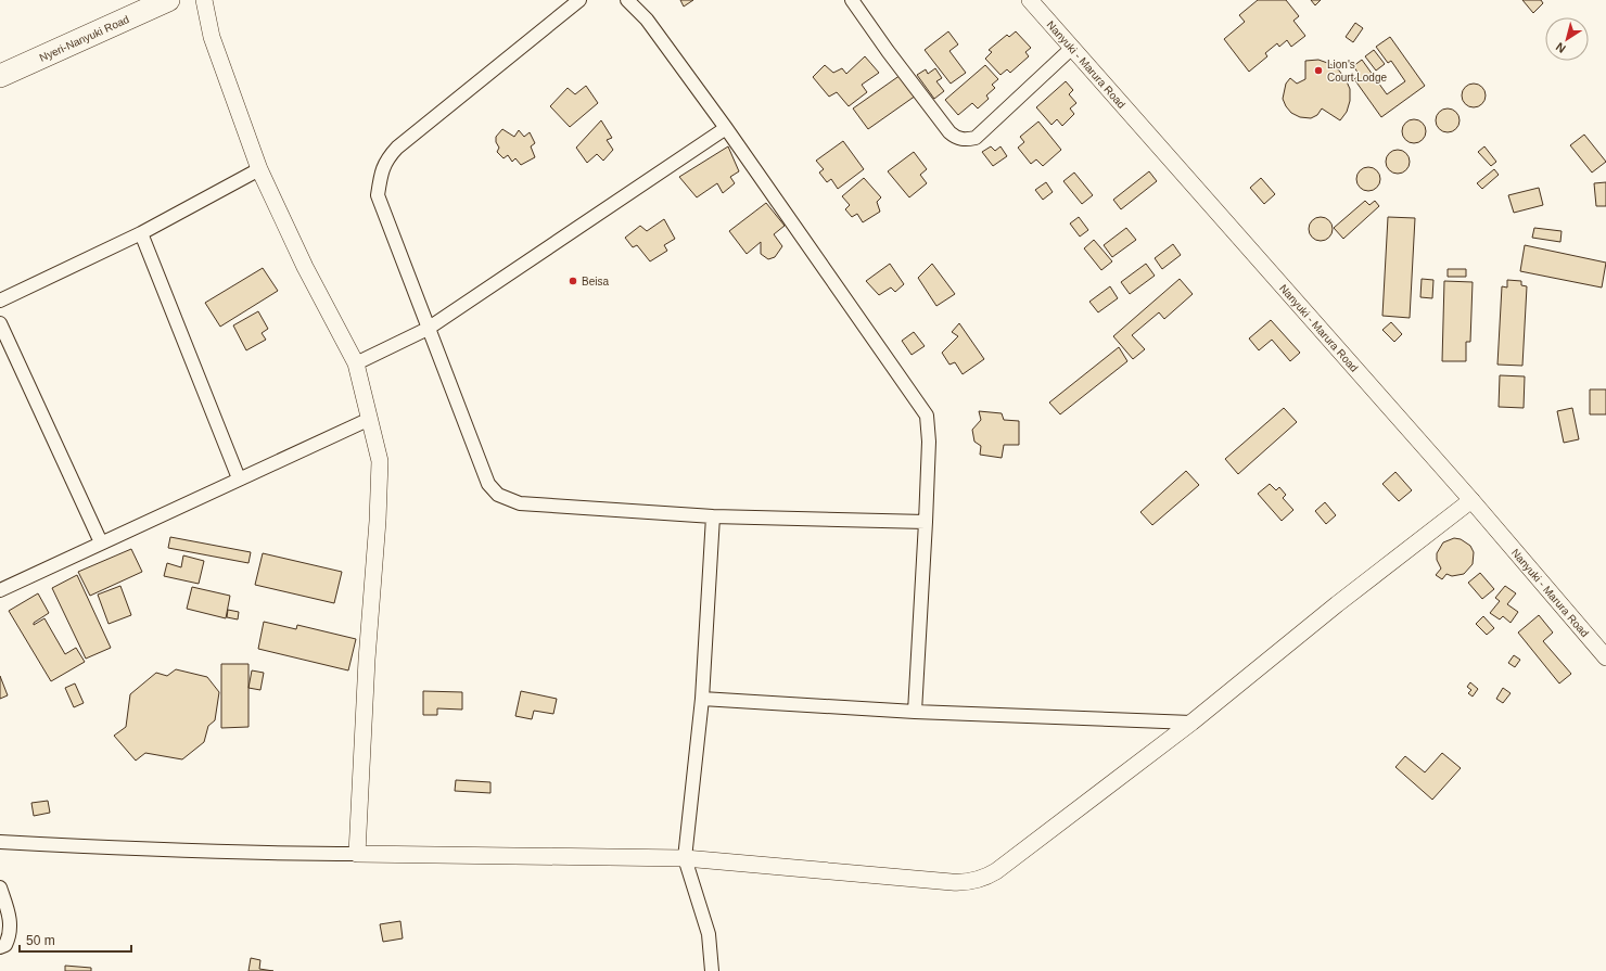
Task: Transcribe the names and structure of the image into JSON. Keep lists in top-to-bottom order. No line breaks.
{"streets":{"highway":["Nyeri-Nanyuki Road"],"street":["Nanyuki - Marura Road"]},"places":["Lion's Court Lodge","Beisa"],"scale_bar":"50 m","north":"bottom left"}
